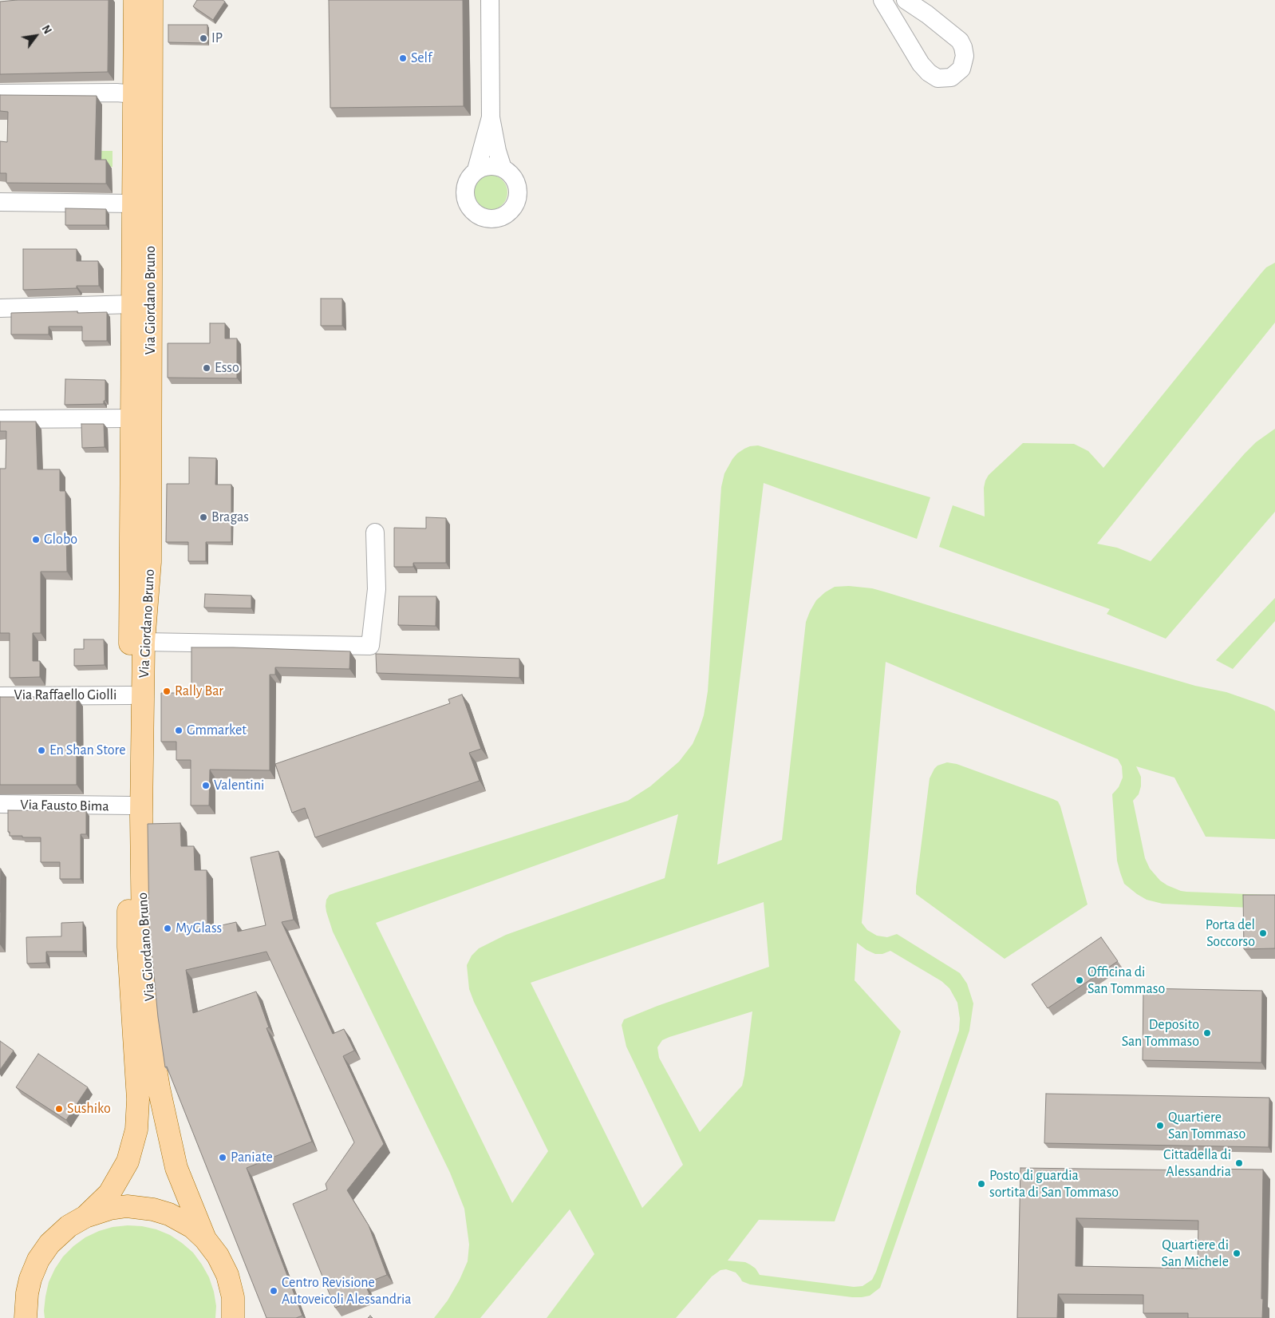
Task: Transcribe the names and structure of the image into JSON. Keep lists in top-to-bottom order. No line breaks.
{"streets":{"main road":["Via Giordano Bruno"],"street":["Via Raffaello Giolli","Via Fausto Bima"]},"crossings":[["Via Giordano Bruno","Via Raffaello Giolli"],["Via Giordano Bruno","Via Fausto Bima"]],"places":["IP","Self","Esso","Bragas","Globo","Rally Bar","Gmmarket","En Shan Store","Valentini","MyGlass","Porta del Soccorso","Officina di San Tommaso","Deposito San Tommaso","Sushiko","Quartiere San Tommaso","Paniate","Cittadella di Alessandria","Posto di guardia sortita di San Tommaso","Quartiere di San Michele","Centro Revisione Autoveicoli Alessandria"],"north":"top right"}
